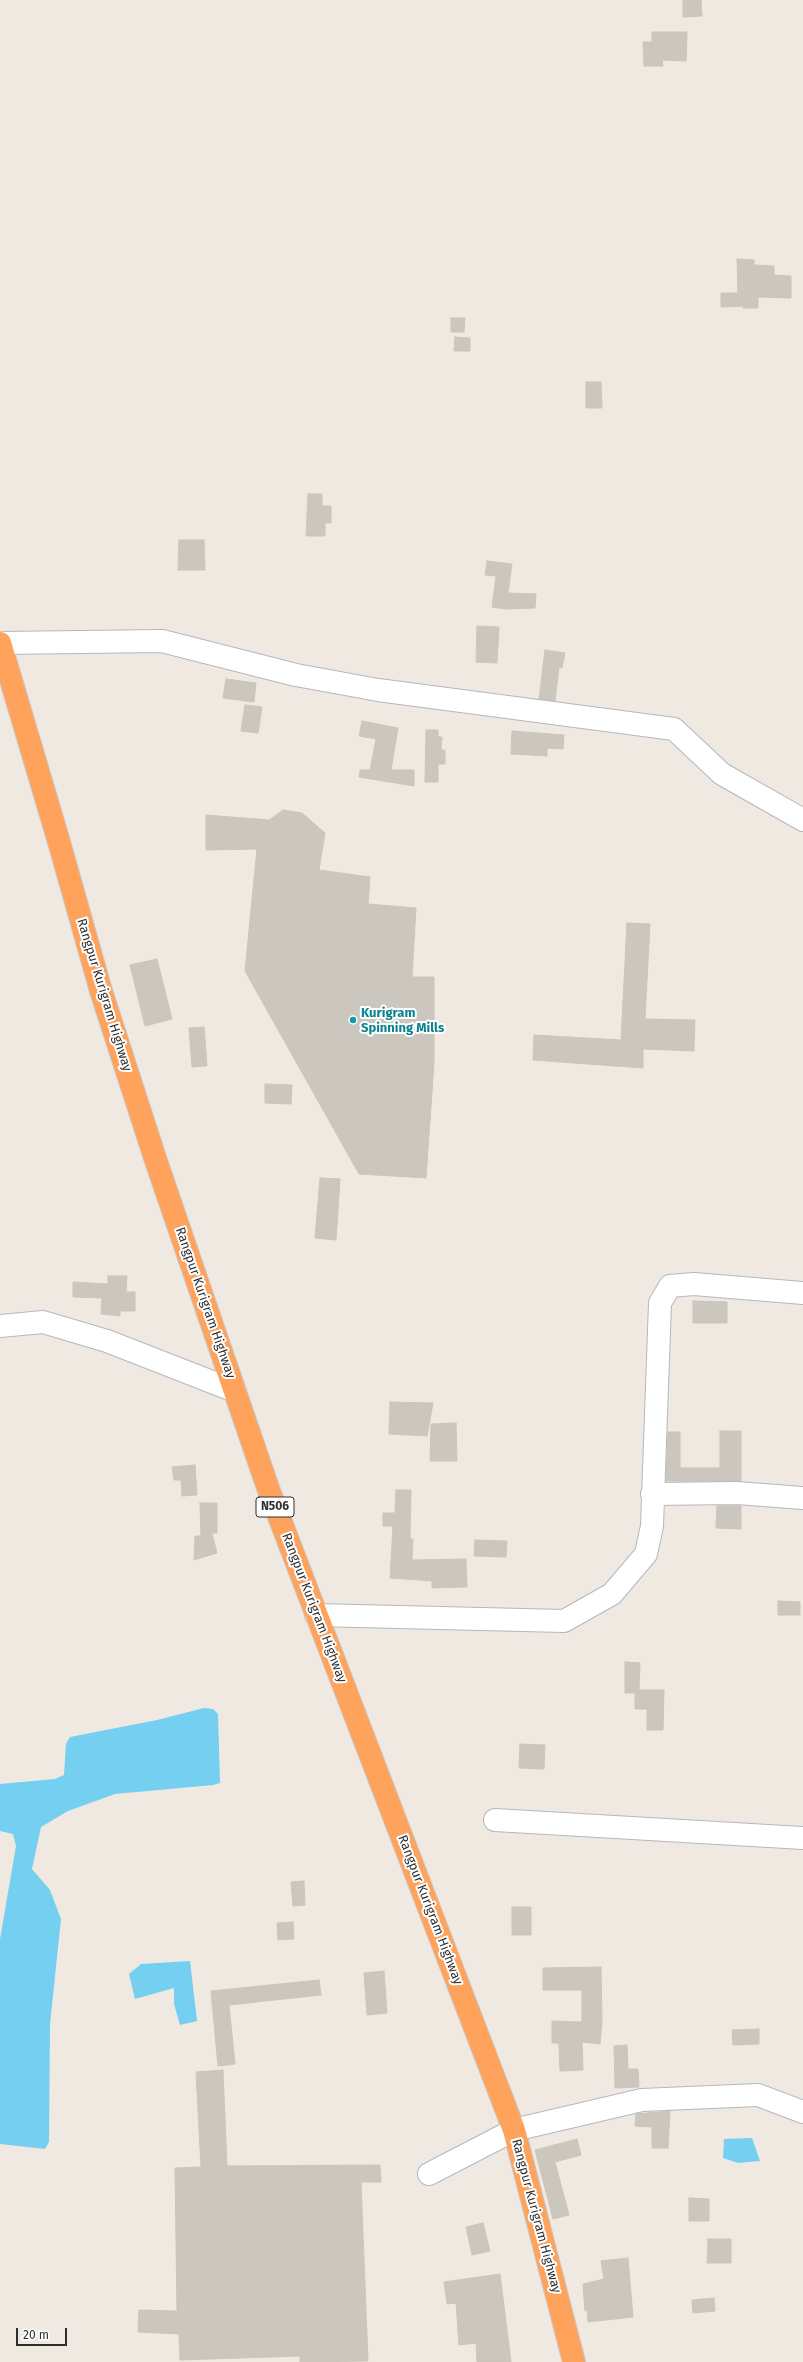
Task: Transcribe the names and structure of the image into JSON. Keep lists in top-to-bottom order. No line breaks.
{"streets":{"highway":["Rangpur Kurigram Highway","N506"]},"places":["Kurigram Spinning Mills"],"scale_bar":"20 m"}
